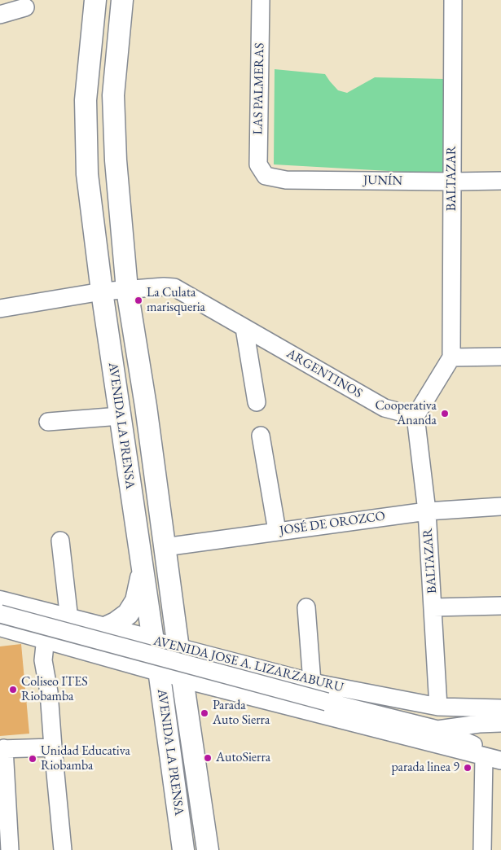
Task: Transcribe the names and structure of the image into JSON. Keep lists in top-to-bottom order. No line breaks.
{"streets":{"main road":["AVENIDA LA PRENSA","AVENIDA JOSE A. LIZARZABURU"],"street":["LAS PALMERAS","BALTAZAR","JUNÍN","ARGENTINOS","JOSÉ DE OROZCO"]},"crossings":[["LAS PALMERAS","JUNÍN"],["BALTAZAR","JUNÍN"],["BALTAZAR","ARGENTINOS"],["BALTAZAR","JOSÉ DE OROZCO"],["BALTAZAR","AVENIDA JOSE A. LIZARZABURU"],["ARGENTINOS","AVENIDA LA PRENSA"],["AVENIDA LA PRENSA","JOSÉ DE OROZCO"],["AVENIDA LA PRENSA","AVENIDA JOSE A. LIZARZABURU"]],"places":["La Culata marisqueria","Cooperativa Ananda","Coliseo ITES Riobamba","Parada Auto Sierra","AutoSierra","Unidad Educativa Riobamba","parada linea 9"]}
